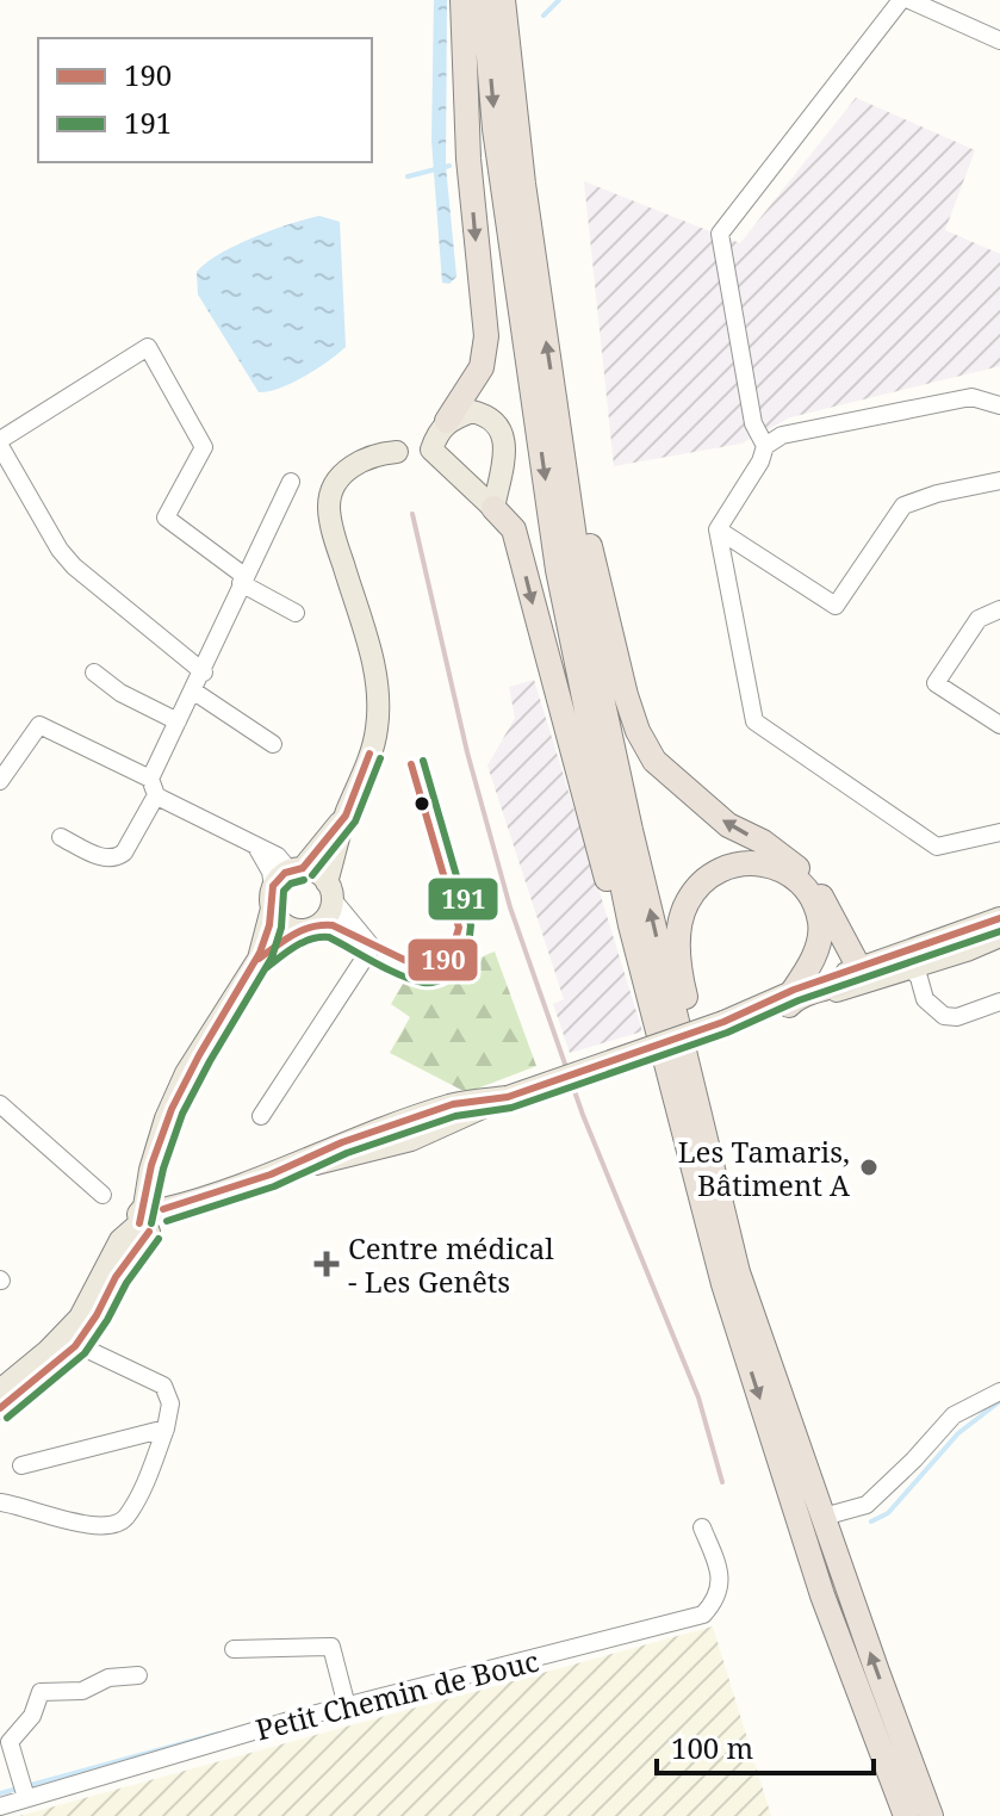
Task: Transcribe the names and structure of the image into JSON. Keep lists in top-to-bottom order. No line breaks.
{"streets":{"street":["Petit Chemin de Bouc"]},"places":{"other":["Les Tamaris, Bâtiment A"],"health":["Centre médical - Les Genêts"]},"lines":["transit line 190","transit line 191"],"legend":["190","191"],"scale_bar":"100 m"}
